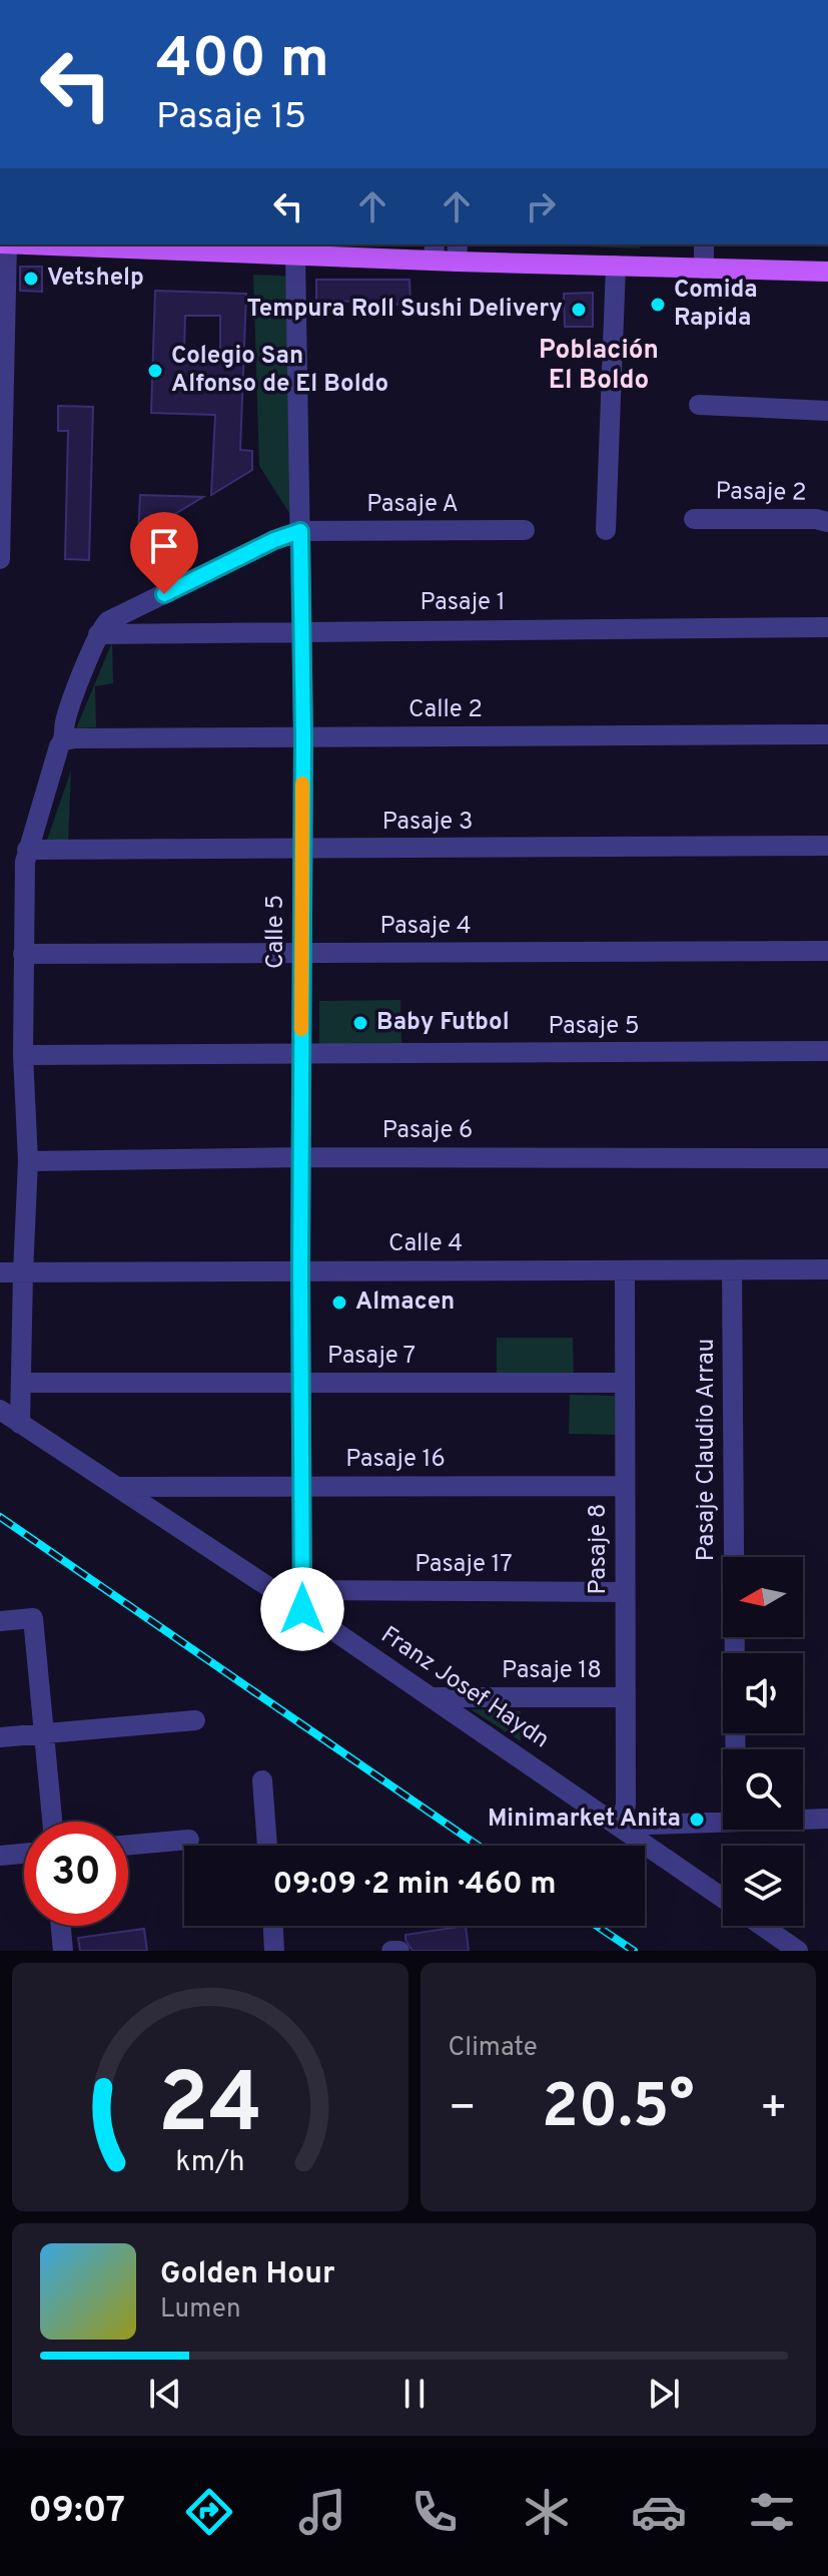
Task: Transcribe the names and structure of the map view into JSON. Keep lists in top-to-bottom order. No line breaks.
{"streets":{"street":["Pasaje 2","Pasaje A","Pasaje 1","Calle 2","Pasaje 3","Pasaje 4","Calle 5","Pasaje 5","Pasaje 6","Calle 4","Pasaje 7","Pasaje Claudio Arrau","Pasaje 16","Pasaje 8","Pasaje 17","Pasaje 18","Franz Josef Haydn"]},"crossings":[["Pasaje A","Calle 5"],["Pasaje 1","Calle 5"],["Calle 2","Calle 5"],["Pasaje 3","Calle 5"],["Pasaje 4","Calle 5"],["Calle 5","Pasaje 5"],["Calle 5","Pasaje 6"],["Calle 5","Calle 4"],["Calle 5","Pasaje 7"],["Calle 5","Pasaje 16"],["Calle 5","Pasaje 17"],["Calle 5","Franz Josef Haydn"],["Calle 4","Pasaje Claudio Arrau"],["Calle 4","Pasaje 8"],["Pasaje 7","Pasaje 8"],["Pasaje 16","Pasaje 8"],["Pasaje 16","Franz Josef Haydn"],["Pasaje 8","Pasaje 17"],["Pasaje 8","Pasaje 18"],["Pasaje 8","Franz Josef Haydn"],["Pasaje 17","Franz Josef Haydn"],["Pasaje 18","Franz Josef Haydn"]],"districts":["Población El Boldo"],"places":["Vetshelp","Comida Rapida","Tempura Roll Sushi Delivery","Colegio San Alfonso de El Boldo","Baby Futbol","Almacen","Minimarket Anita"],"north":"left","page":{"turn":["400 m","Pasaje 15"],"limit":"30","trip":"09:09 · 2 min · 460 m","tile":"Climate","heat":["−","20.5°","+"],"song":["Golden Hour","Lumen"],"tabs":"09:07","gauge":["24","km/h"]}}
